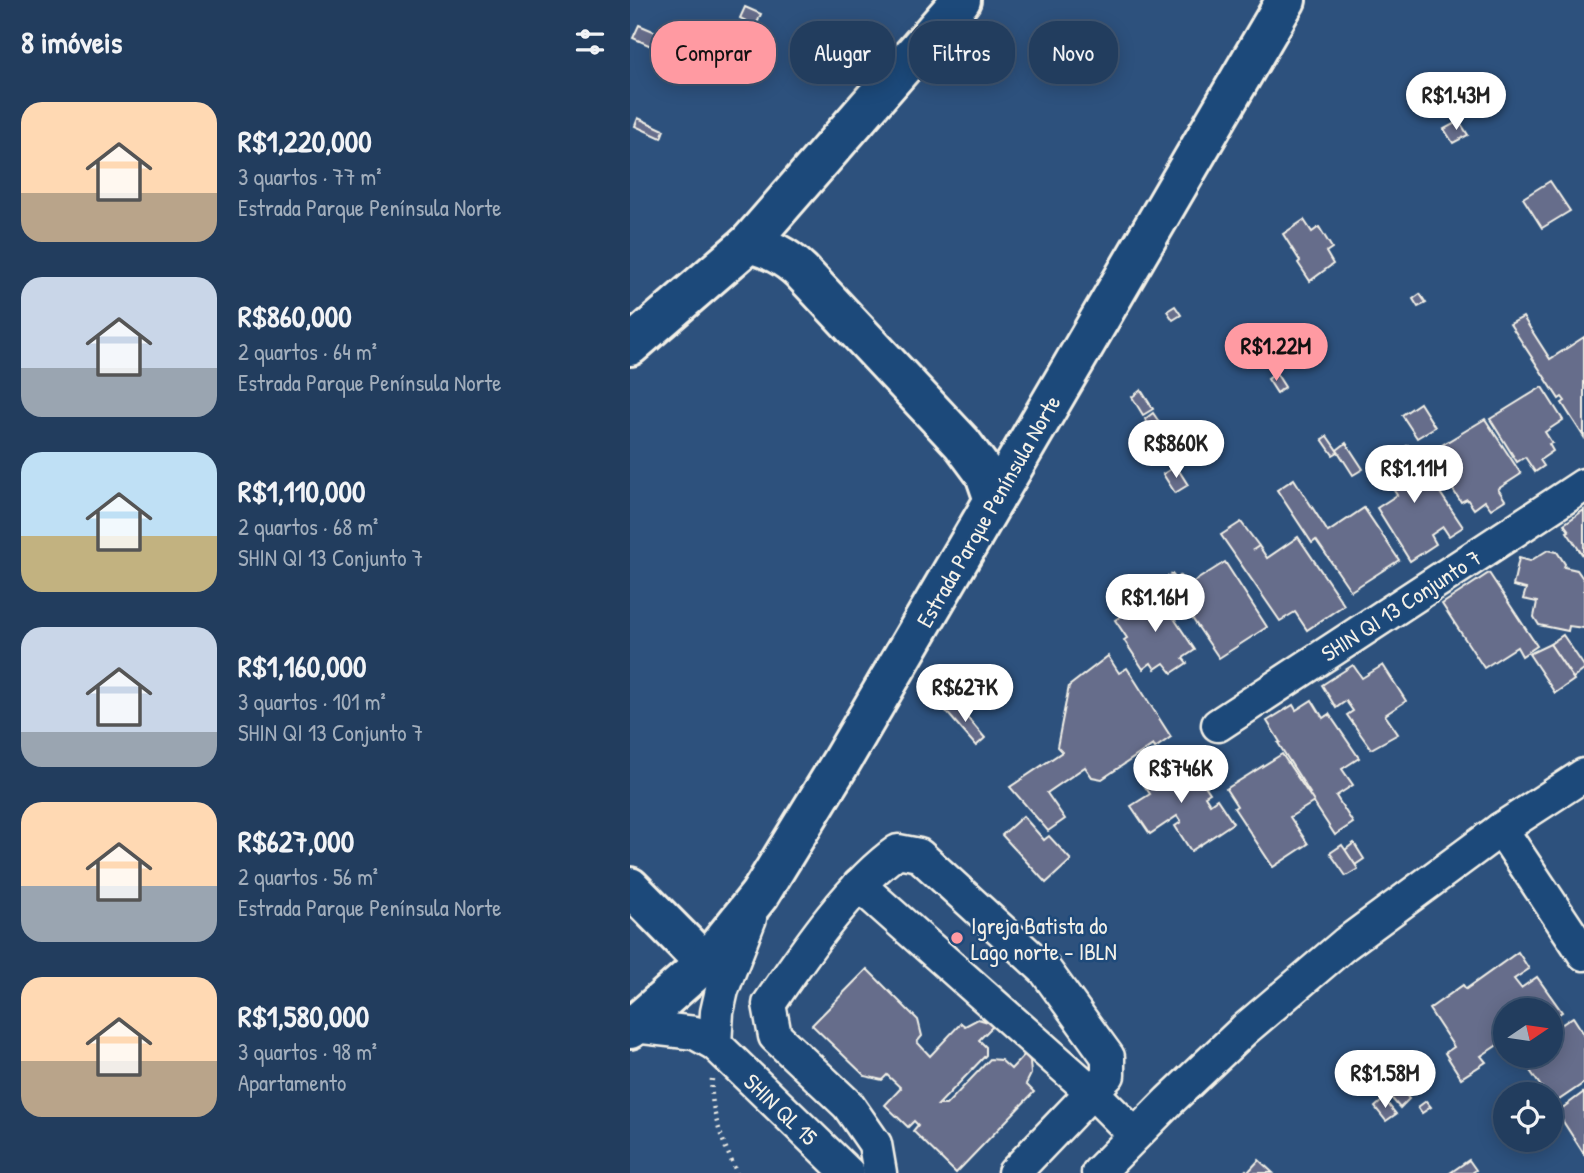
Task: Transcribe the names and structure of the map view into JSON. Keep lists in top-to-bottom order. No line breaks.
{"streets":{"main road":["Estrada Parque Península Norte"],"street":["SHIN QI 13 Conjunto 7","SHIN QL 15"]},"crossings":[["Estrada Parque Península Norte","SHIN QL 15"]],"places":["Igreja Batista do Lago norte - IBLN"],"north":"right","page":{"heading":"8 imóveis","chip":["Comprar","Alugar","Filtros","Novo"],"price":["R$1.43M","R$1.22M","R$860K","R$1.11M","R$1.16M","R$627K","R$746K","R$1.58M"],"list":[{"name":"R$1,220,000","note":"3 quartos · 77 m² · Estrada Parque Península Norte"},{"name":"R$860,000","note":"2 quartos · 64 m² · Estrada Parque Península Norte"},{"name":"R$1,110,000","note":"2 quartos · 68 m² · SHIN QI 13 Conjunto 7"},{"name":"R$1,160,000","note":"3 quartos · 101 m² · SHIN QI 13 Conjunto 7"},{"name":"R$627,000","note":"2 quartos · 56 m² · Estrada Parque Península Norte"},{"name":"R$1,580,000","note":"3 quartos · 98 m² · Apartamento"}]}}
